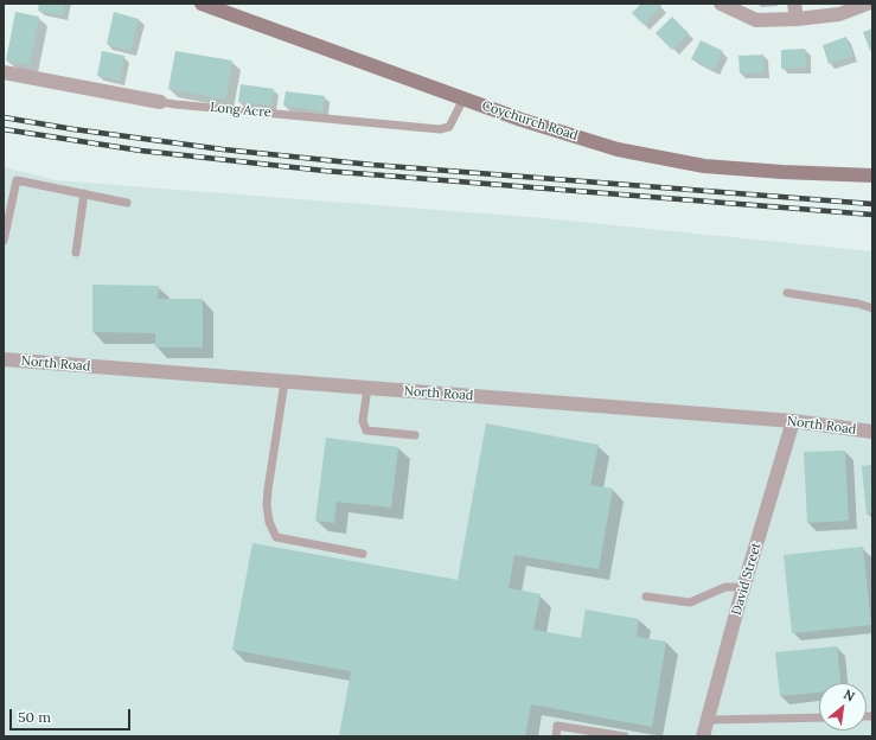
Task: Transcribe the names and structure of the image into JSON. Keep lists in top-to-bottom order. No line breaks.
{"streets":{"main road":["Coychurch Road"],"street":["Long Acre","North Road","David Street"]},"crossings":[["Long Acre","Coychurch Road"],["North Road","David Street"]],"scale_bar":"50 m","north":"top right"}
